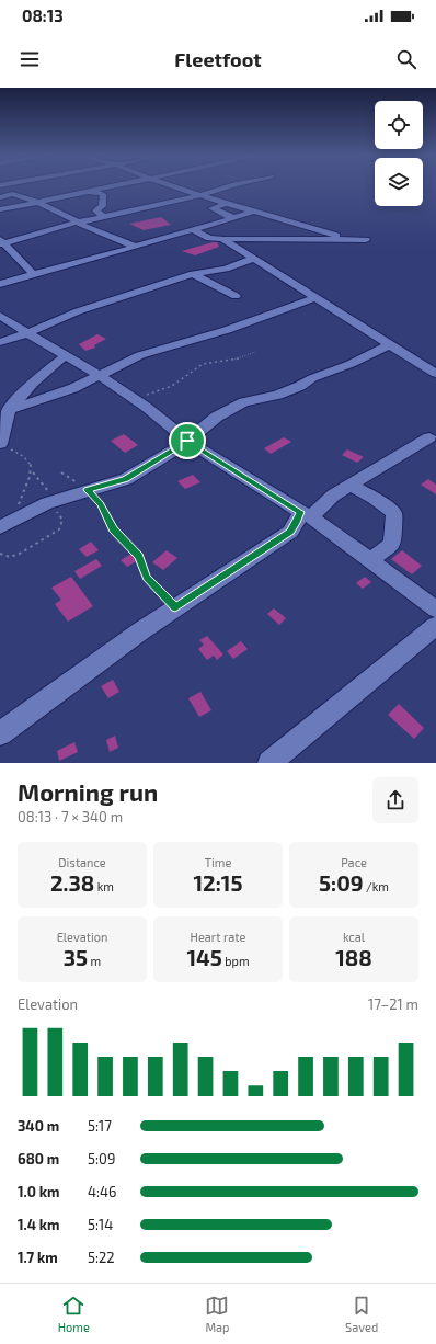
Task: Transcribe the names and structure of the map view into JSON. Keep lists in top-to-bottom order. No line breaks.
{"page":{"status":"08:13","header":"Fleetfoot","heading":["Morning run","08:13 · 7 × 340 m"],"stats":[["Distance","2.38 km"],["Time","12:15"],["Pace","5:09 /km"],["Elevation","35 m"],["Heart rate","145 bpm"],["kcal","188"]],"chart":["Elevation","17–21 m"],"list":[{"name":"340 m","note":"5:17"},{"name":"680 m","note":"5:09"},{"name":"1.0 km","note":"4:46"},{"name":"1.4 km","note":"5:14"},{"name":"1.7 km","note":"5:22"}],"tabs":["Home","Map","Saved"]}}
